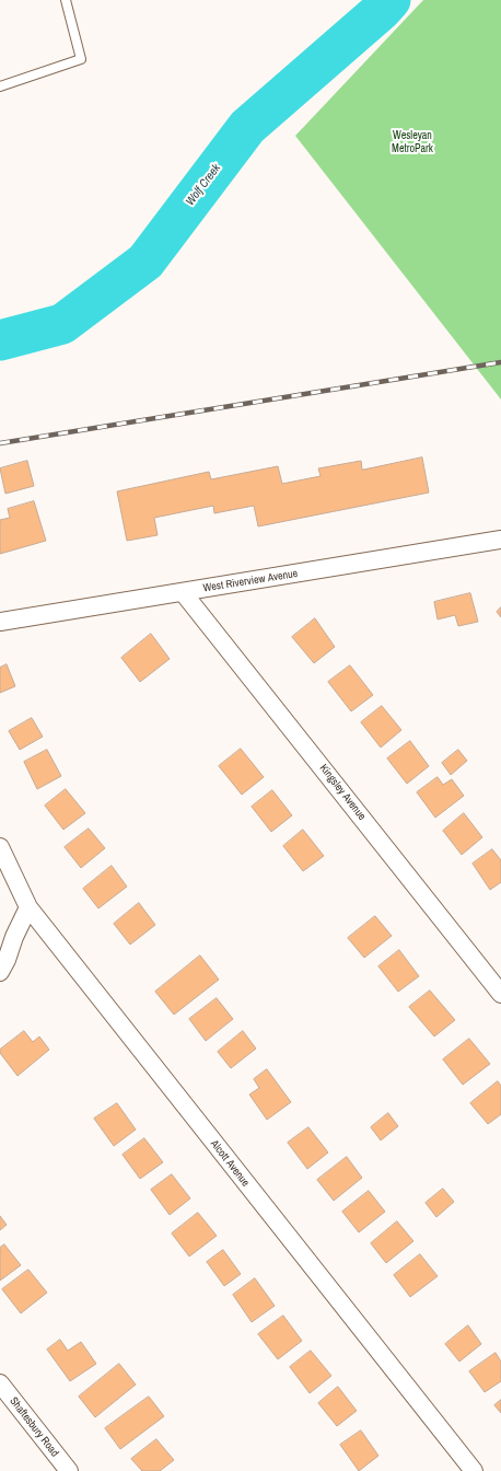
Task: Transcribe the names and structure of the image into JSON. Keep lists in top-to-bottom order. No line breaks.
{"streets":{"street":["West Riverview Avenue","Kingsley Avenue","Alcott Avenue","Shaftesbury Road"]},"crossings":[["West Riverview Avenue","Kingsley Avenue"]],"water":["Wolf Creek"],"parks":["Wesleyan MetroPark"]}
